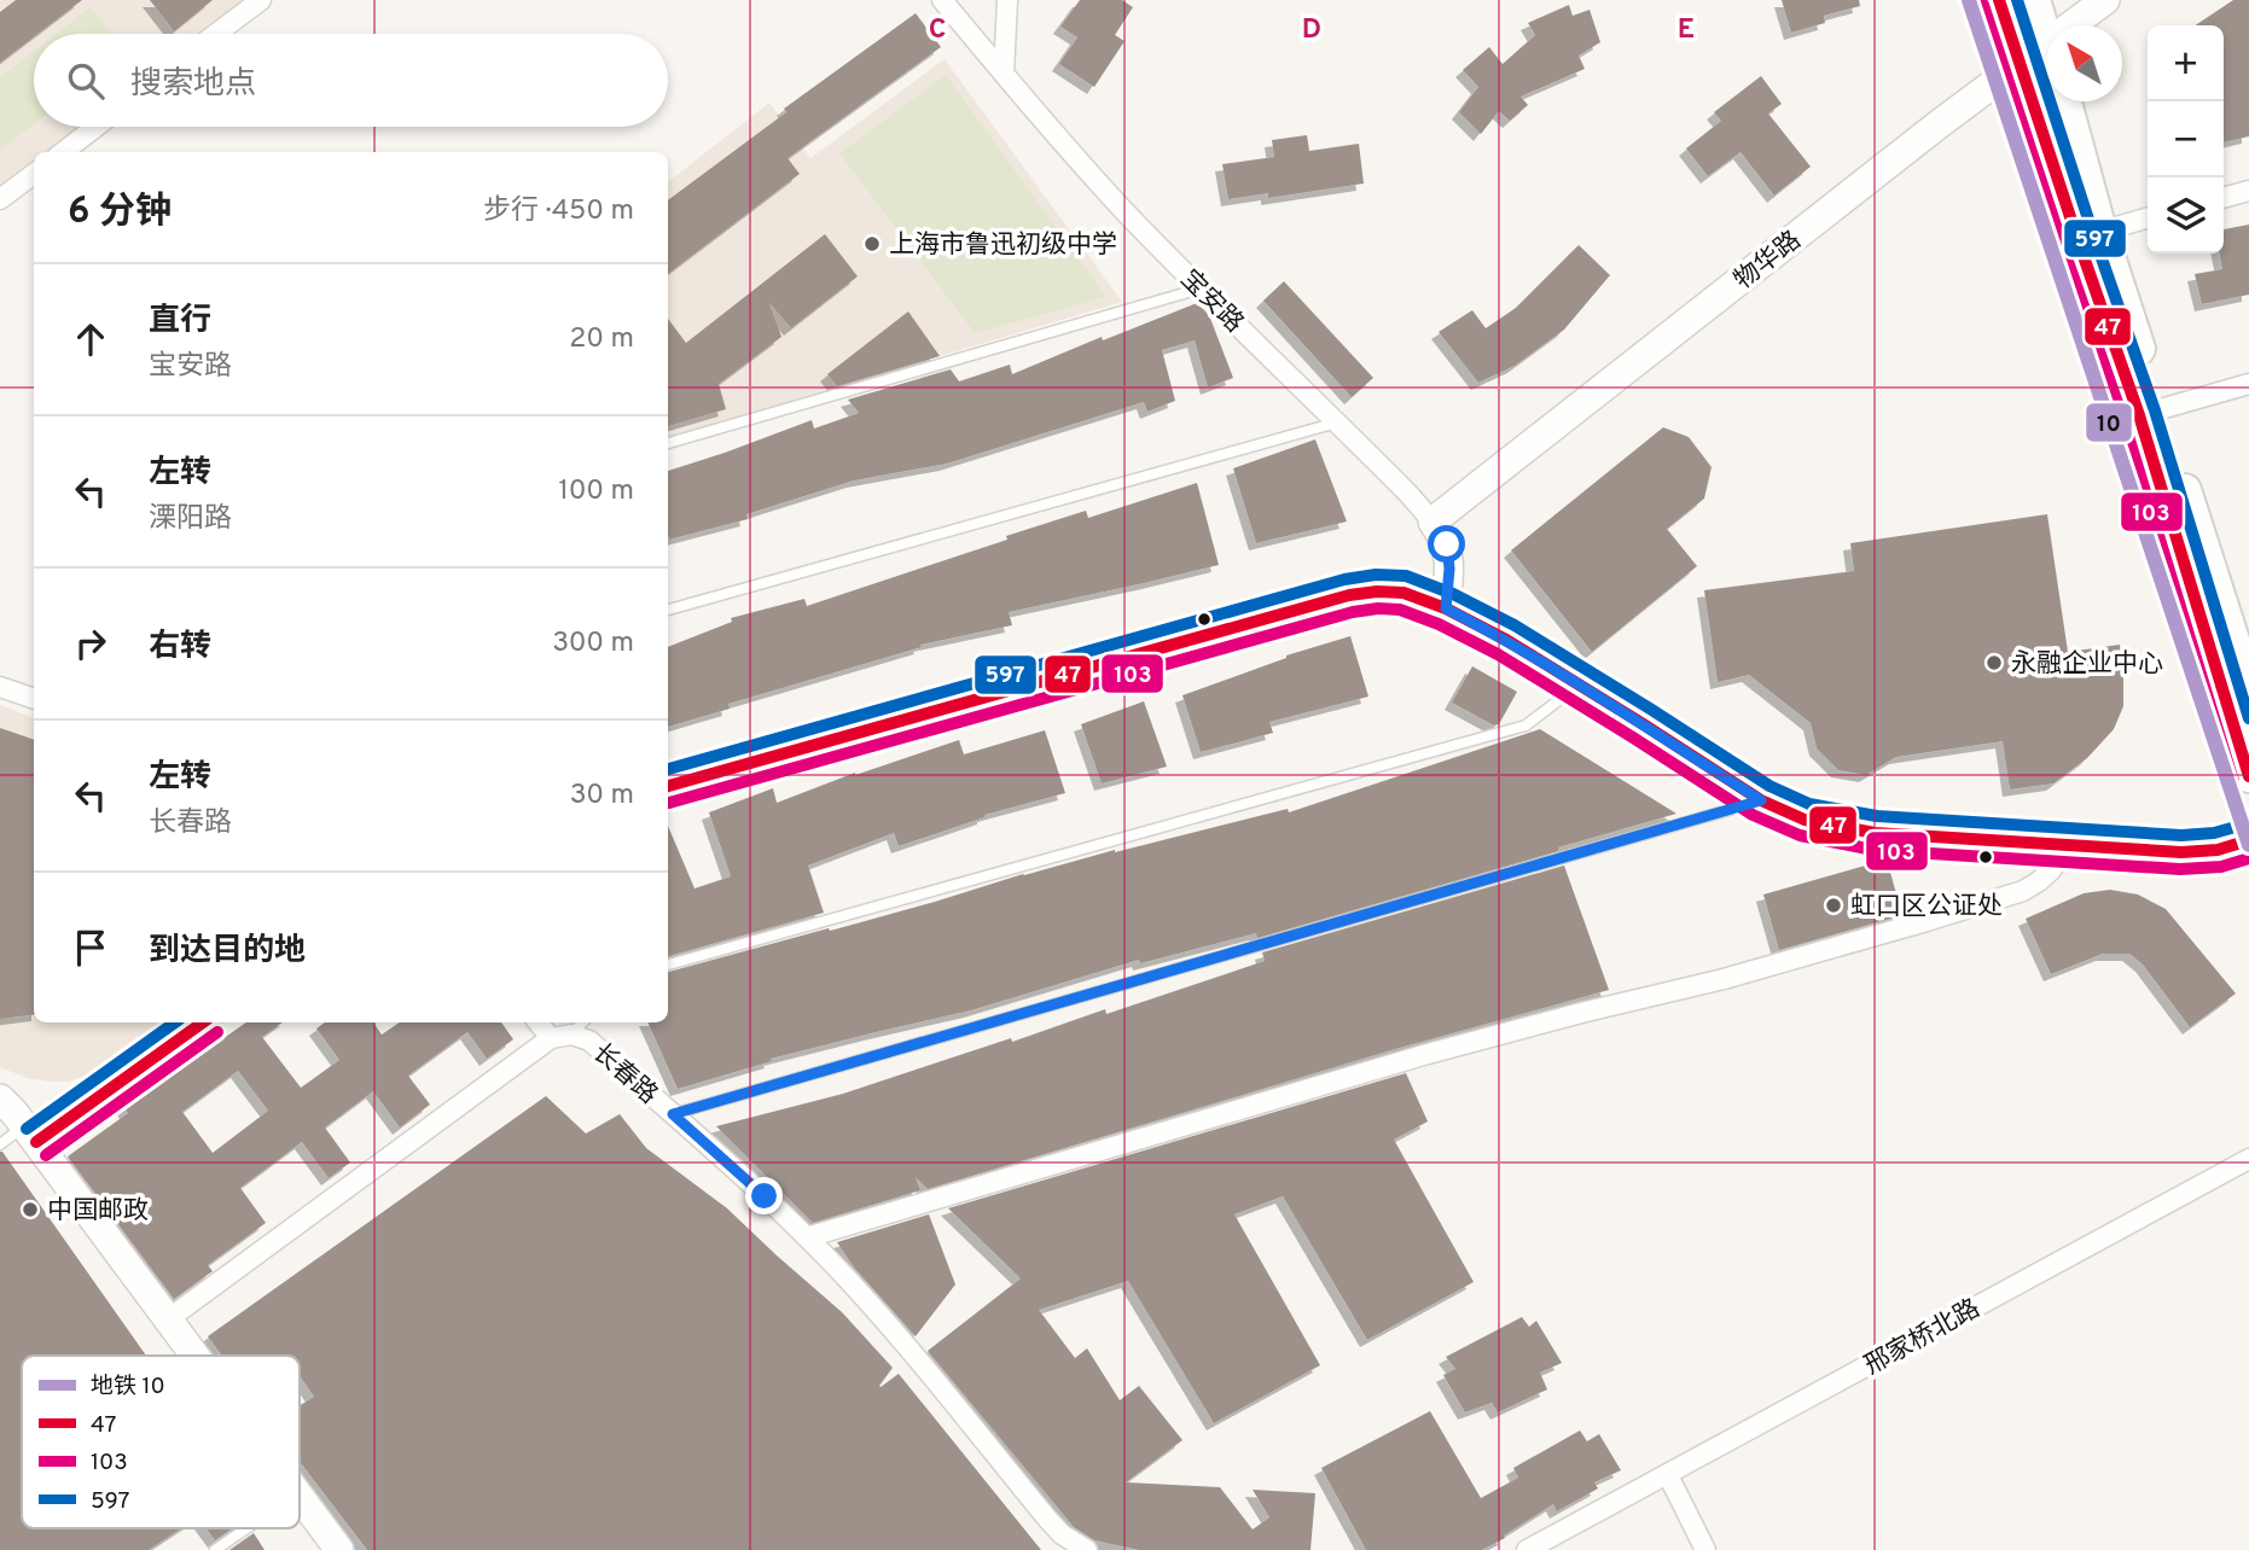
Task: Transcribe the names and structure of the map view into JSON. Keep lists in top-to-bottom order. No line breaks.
{"streets":{"street":["物华路","宝安路","长春路","邢家桥北路"]},"crossings":[["物华路","宝安路"]],"places":["上海市鲁迅初级中学","永融企业中心","虹口区公证处","中国邮政"],"lines":["metro line 10","transit line 47","transit line 597","transit line 103"],"legend":["地铁 10","47","103","597"],"north":"top left","page":{"map_buttons":["+","−"],"search":"搜索地点","heading":["6 分钟","步行 · 450 m"],"list":[["直行","宝安路","20 m"],["左转","溧阳路","100 m"],["右转","300 m"],["左转","长春路","30 m"],"到达目的地"]},"grid":{"columns":["C","D","E"]}}
